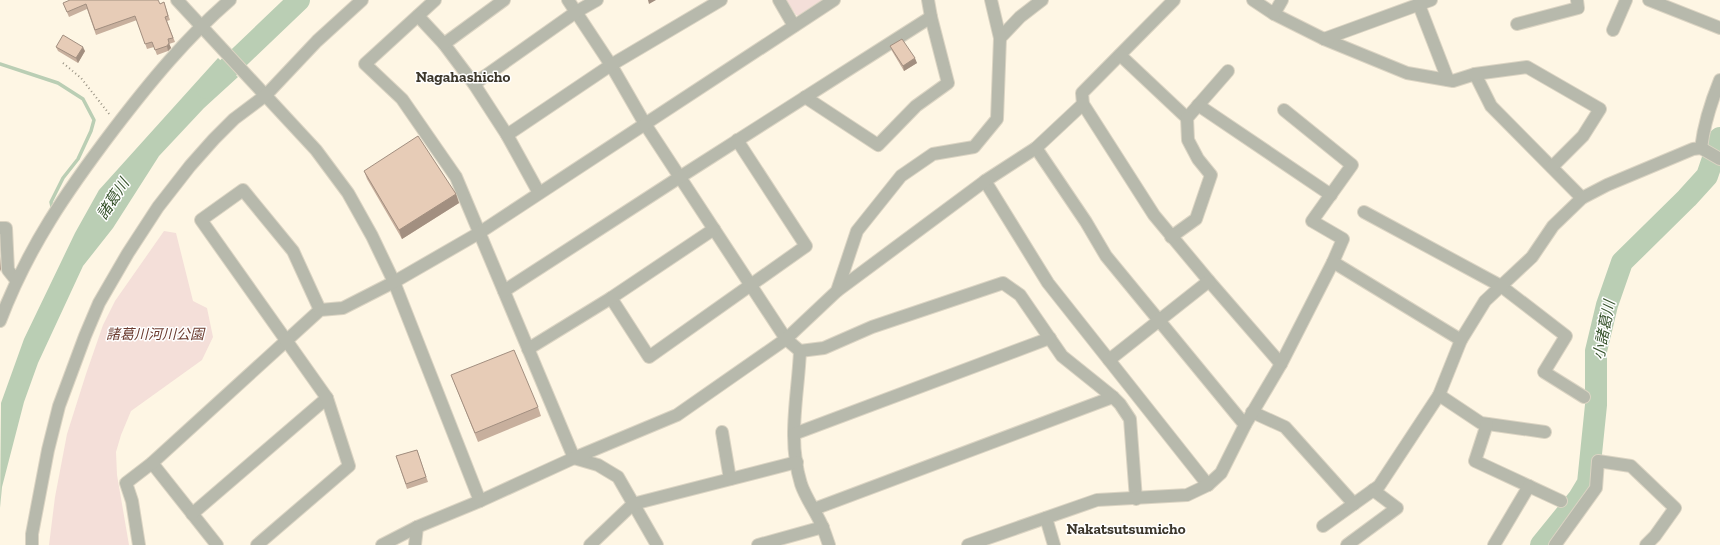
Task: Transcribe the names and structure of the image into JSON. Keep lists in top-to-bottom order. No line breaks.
{"districts":["Nagahashicho","Nakatsutsumicho"],"water":["諸葛川","小諸葛川"],"parks":["諸葛川河川公園"]}
